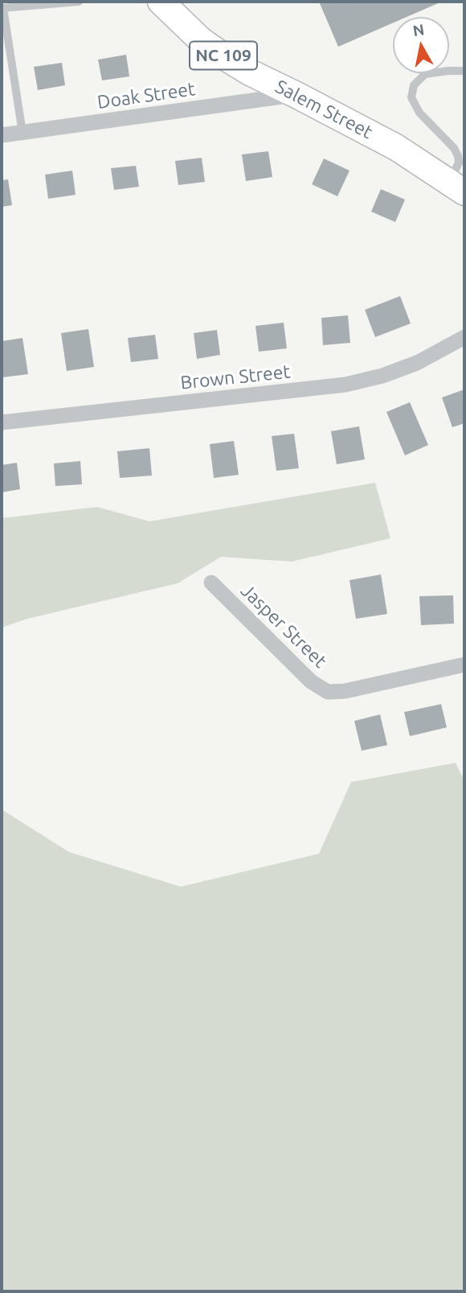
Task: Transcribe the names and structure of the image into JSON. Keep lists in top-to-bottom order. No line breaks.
{"streets":{"main road":["NC 109","Salem Street"],"street":["Doak Street","Brown Street","Jasper Street"]},"crossings":[["Doak Street","Salem Street"]],"north":"top"}
